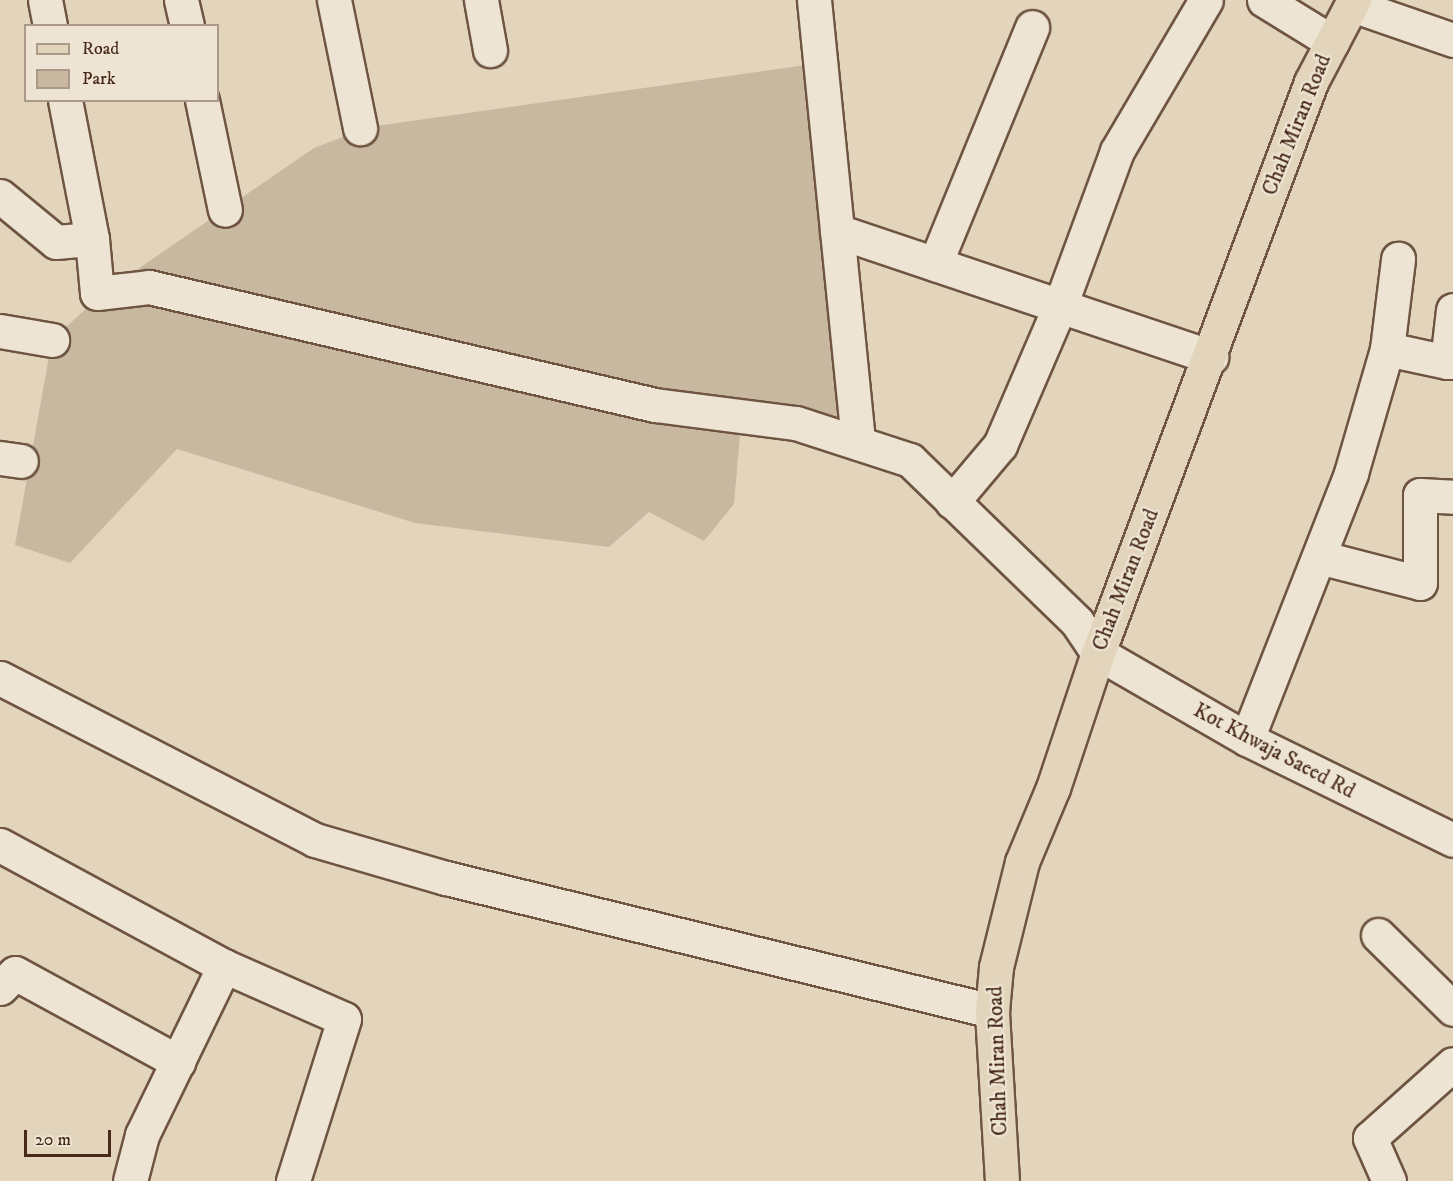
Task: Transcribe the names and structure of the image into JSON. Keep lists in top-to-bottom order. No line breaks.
{"streets":{"main road":["Chah Miran Road"],"street":["Kot Khwaja Saeed Rd"]},"crossings":[["Chah Miran Road","Kot Khwaja Saeed Rd"]],"legend":["Road","Park"],"scale_bar":"20 m"}
